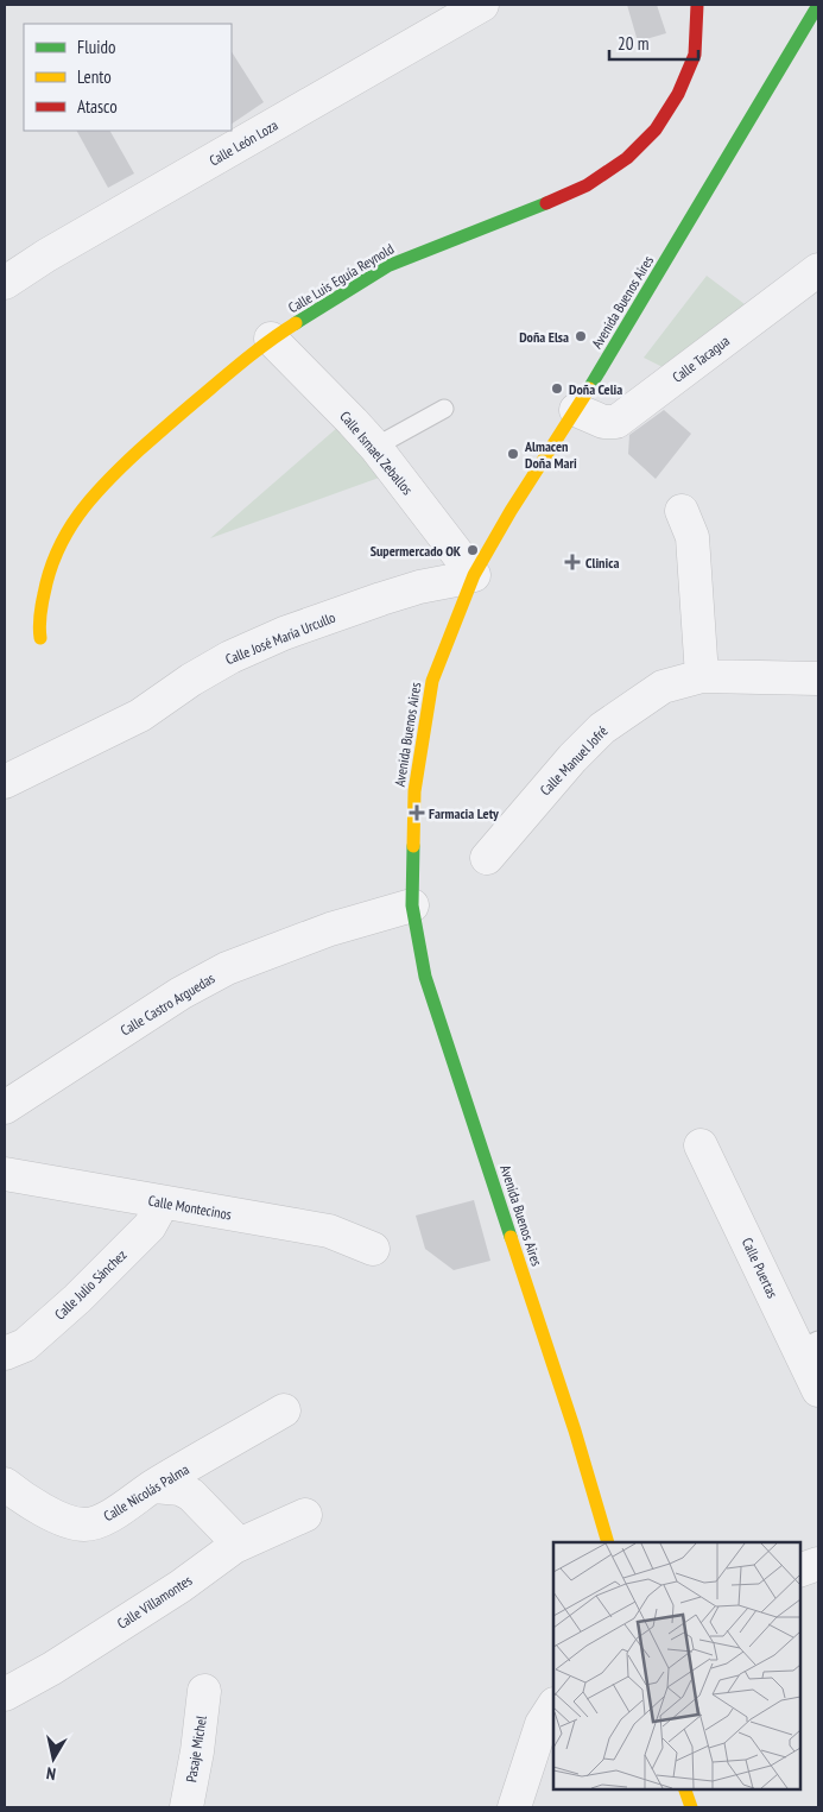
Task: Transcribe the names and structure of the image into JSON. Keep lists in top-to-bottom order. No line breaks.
{"streets":{"main road":["Calle Luis Eguía Reynold","Avenida Buenos Aires"],"street":["Calle León Loza","Calle Tacagua","Calle Ismael Zeballos","Calle José María Urcullo","Calle Manuel Jofré","Calle Castro Arguedas","Calle Montecinos","Calle Puertas","Calle Julio Sánchez","Calle Nicolás Palma","Calle Villamontes","Pasaje Michel"]},"crossings":[["Calle Luis Eguía Reynold","Calle Ismael Zeballos"],["Avenida Buenos Aires","Calle Tacagua"],["Avenida Buenos Aires","Calle Ismael Zeballos"],["Avenida Buenos Aires","Calle José María Urcullo"],["Avenida Buenos Aires","Calle Castro Arguedas"],["Calle Ismael Zeballos","Calle José María Urcullo"],["Calle Montecinos","Calle Julio Sánchez"]],"places":{"other":["Doña Elsa","Doña Celia","Almacen Doña Mari","Supermercado OK"],"health":["Clinica","Farmacia Lety"]},"legend":["Fluido","Lento","Atasco"],"scale_bar":"20 m","north":"bottom"}
